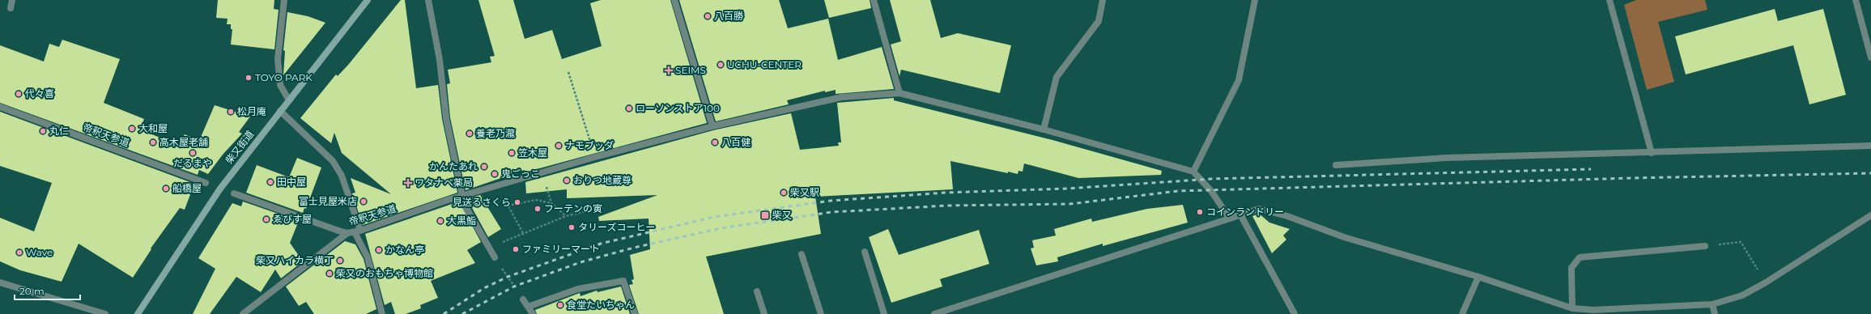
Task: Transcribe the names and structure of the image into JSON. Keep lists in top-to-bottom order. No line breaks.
{"streets":{"main road":["柴又街道"],"street":["帝釈天参道"]},"places":{"other":["八百勝","UCHU-CENTER","TOYO PARK","代々喜","ローソンストア100","松月庵","大和屋","丸仁","養老乃瀧","高木屋老舗","八百健","ナモブッダ","だるまや","笠木屋","かんたあれ","鬼ごっこ","おりつ地蔵尊","田中屋","船橋屋","柴又駅","富士見屋米店","見送るさくら","フーテンの寅","コインランドリー","ゑびす屋","大黒鮨","タリーズコーヒー","ファミリーマート","かなん亭","Wave","柴又ハイカラ横丁","柴又のおもちゃ博物館","食堂たいちゃん"],"health":["SEIMS","ワタナベ薬局"],"transit":["柴又"]},"scale_bar":"20 m"}
